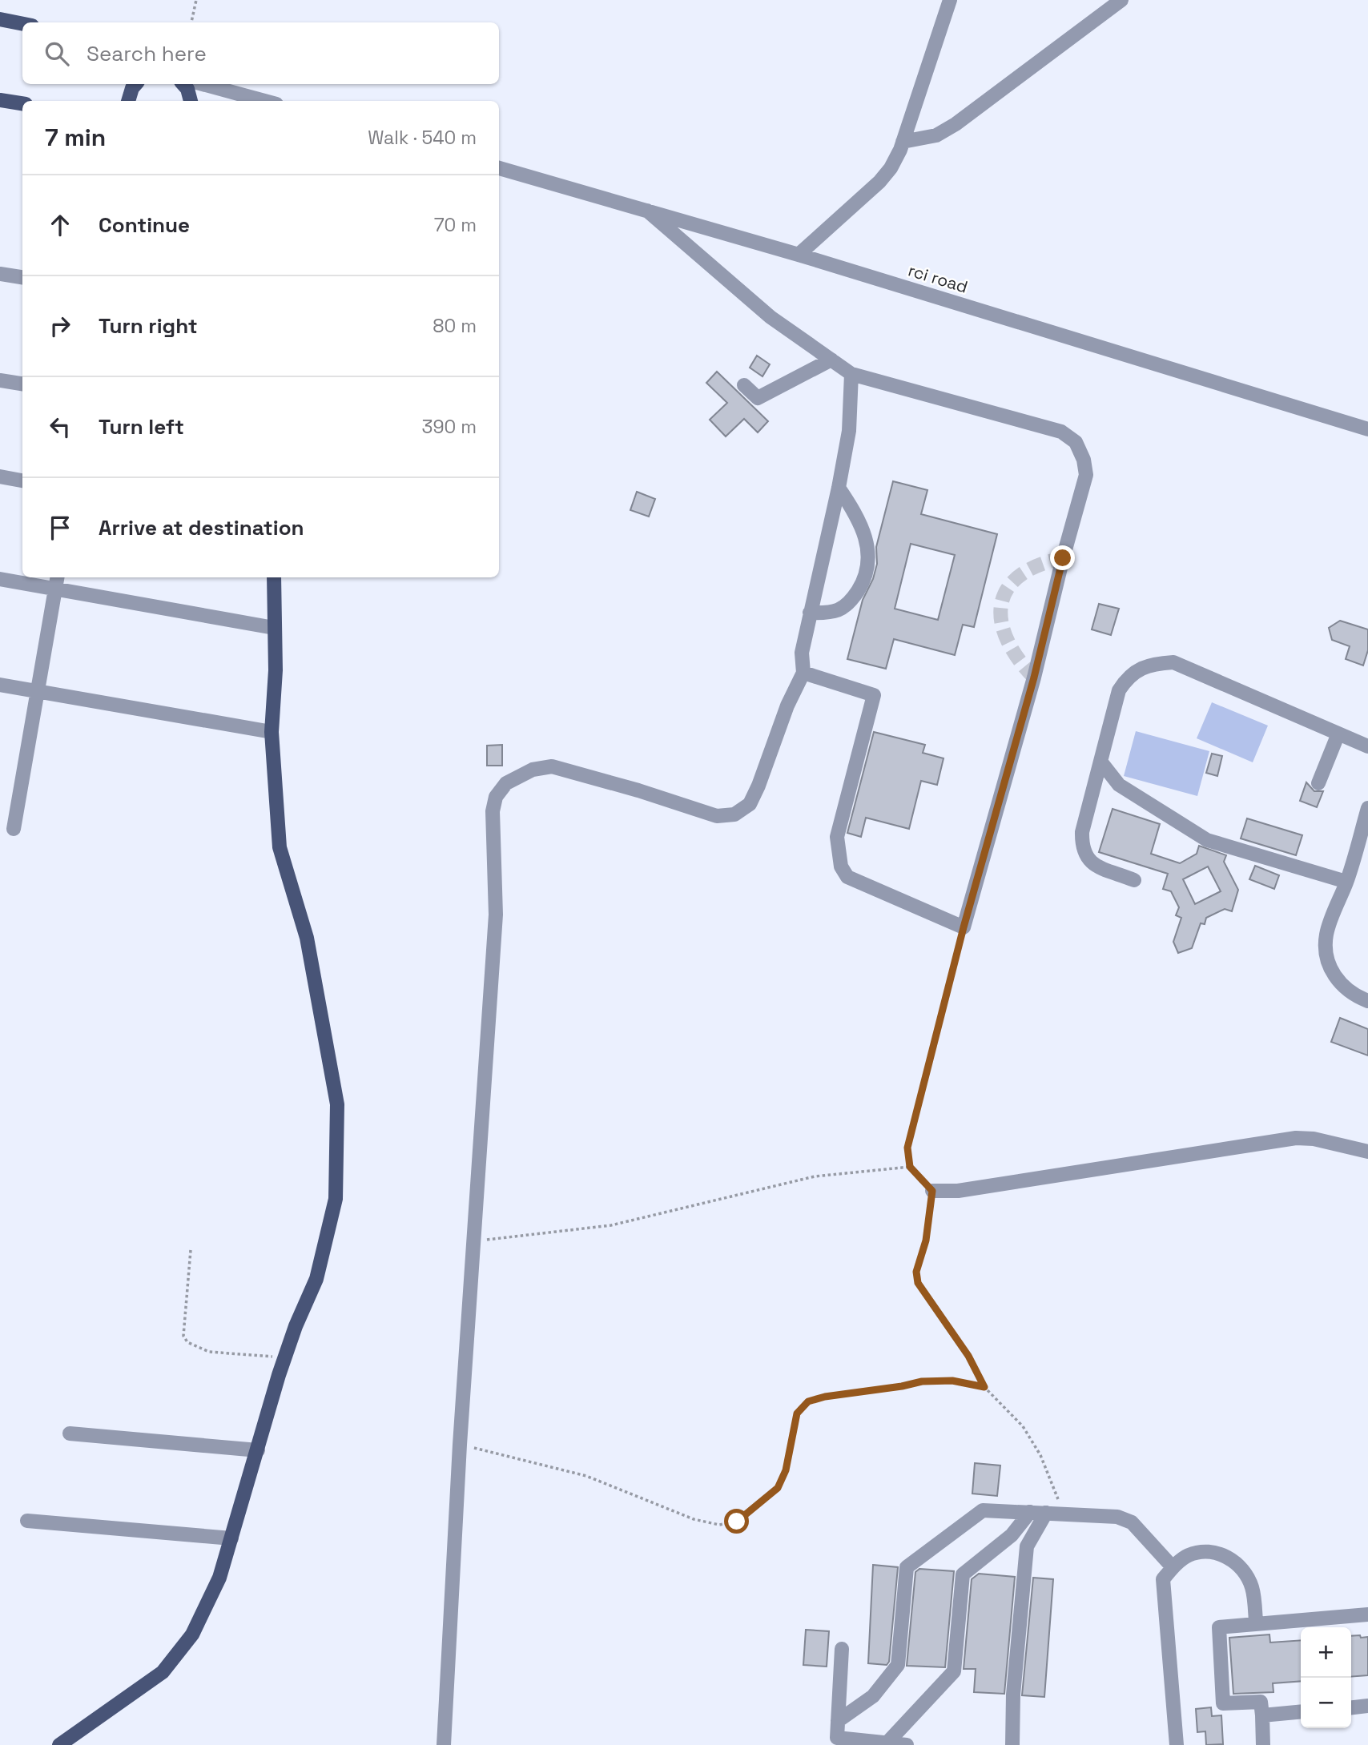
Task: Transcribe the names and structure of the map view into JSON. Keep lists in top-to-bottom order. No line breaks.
{"streets":{"street":["rci road"]},"page":{"search":"Search here","heading":["7 min","Walk · 540 m"],"list":[["Continue","70 m"],["Turn right","80 m"],["Turn left","390 m"],"Arrive at destination"],"map_buttons":["+","−"]}}
